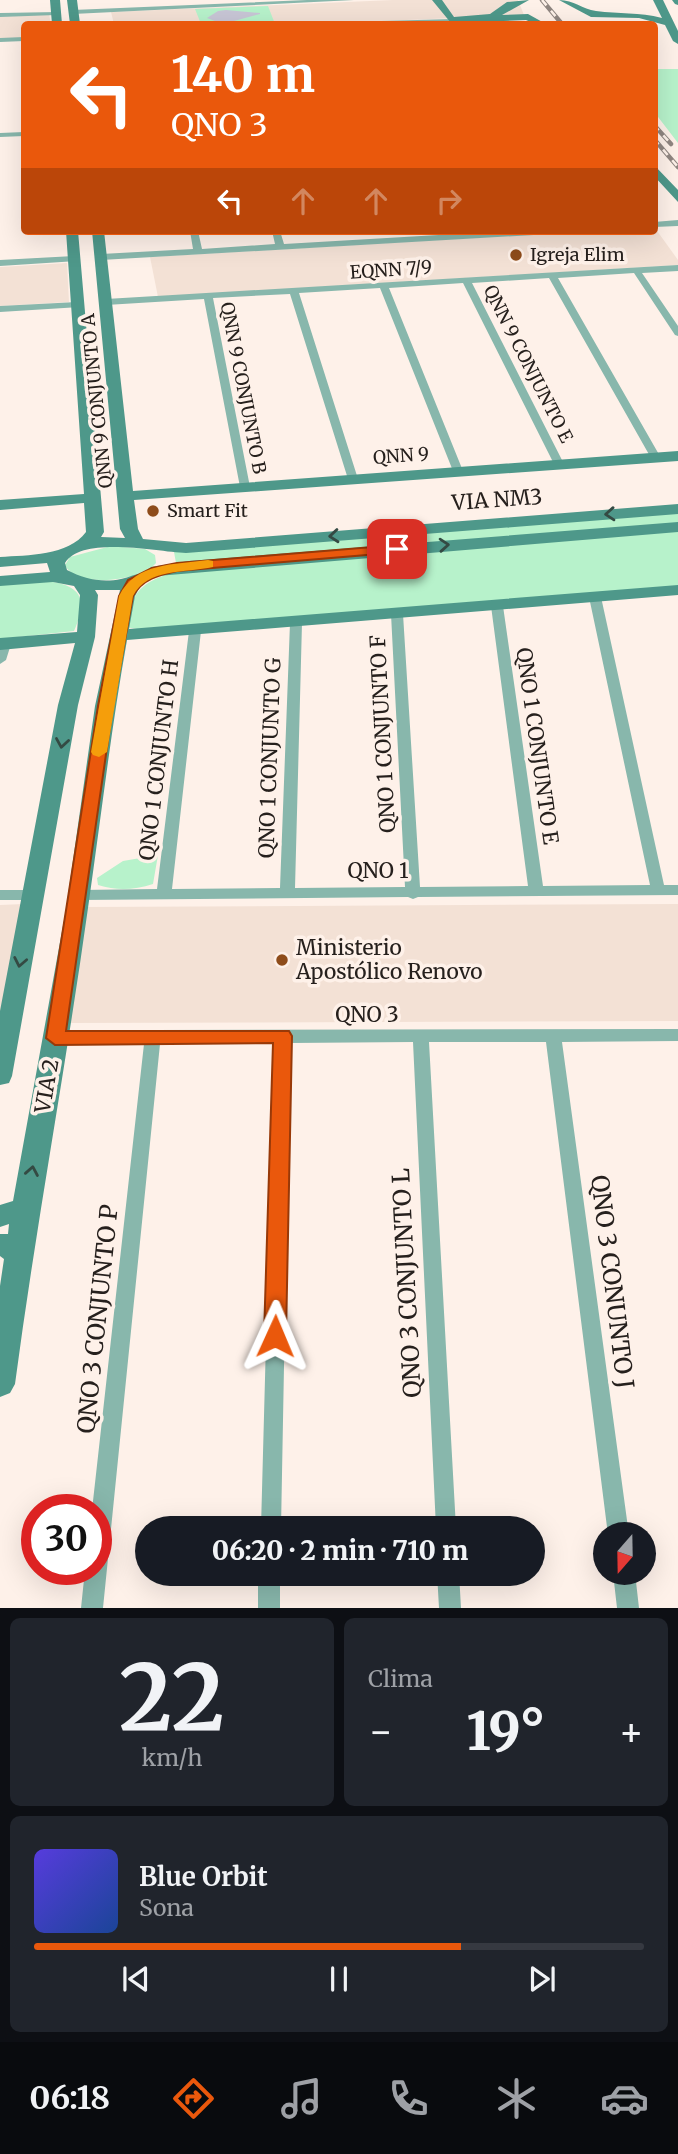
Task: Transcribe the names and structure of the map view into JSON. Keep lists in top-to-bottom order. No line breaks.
{"streets":{"main road":["QNN 9 CONJUNTO A","QNN 9","VIA NM3","VIA 2"],"street":["EQNN 7/9","QNN 9 CONJUNTO E","QNN 9 CONJUNTO B","QNO 1 CONJUNTO F","QNO 1 CONJUNTO E","QNO 1 CONJUNTO G","QNO 1 CONJUNTO H","QNO 1","QNO 3","QNO 3 CONUNTO J","QNO 3 CONJUNTO L","QNO 3 CONJUNTO P"]},"crossings":[["EQNN 7/9","QNN 9 CONJUNTO E"],["EQNN 7/9","QNN 9 CONJUNTO B"],["EQNN 7/9","QNN 9 CONJUNTO A"],["QNN 9 CONJUNTO E","QNN 9"],["QNN 9 CONJUNTO B","QNN 9"],["QNN 9 CONJUNTO A","QNN 9"],["QNN 9 CONJUNTO A","VIA NM3"],["VIA NM3","VIA 2"],["QNO 1 CONJUNTO F","QNO 1"],["QNO 1 CONJUNTO E","QNO 1"],["QNO 1 CONJUNTO G","QNO 1"],["QNO 1 CONJUNTO H","QNO 1"],["QNO 1","VIA 2"],["QNO 3","VIA 2"],["QNO 3","QNO 3 CONUNTO J"],["QNO 3","QNO 3 CONJUNTO L"],["QNO 3","QNO 3 CONJUNTO P"]],"places":["Igreja Elim","Smart Fit","Ministerio Apostólico Renovo"],"north":"bottom","page":{"turn":["140 m","QNO 3"],"limit":"30","trip":"06:20 · 2 min · 710 m","tile":[["22","km/h"],"Clima"],"heat":["−","19°","+"],"song":["Blue Orbit","Sona"],"tabs":"06:18"}}
